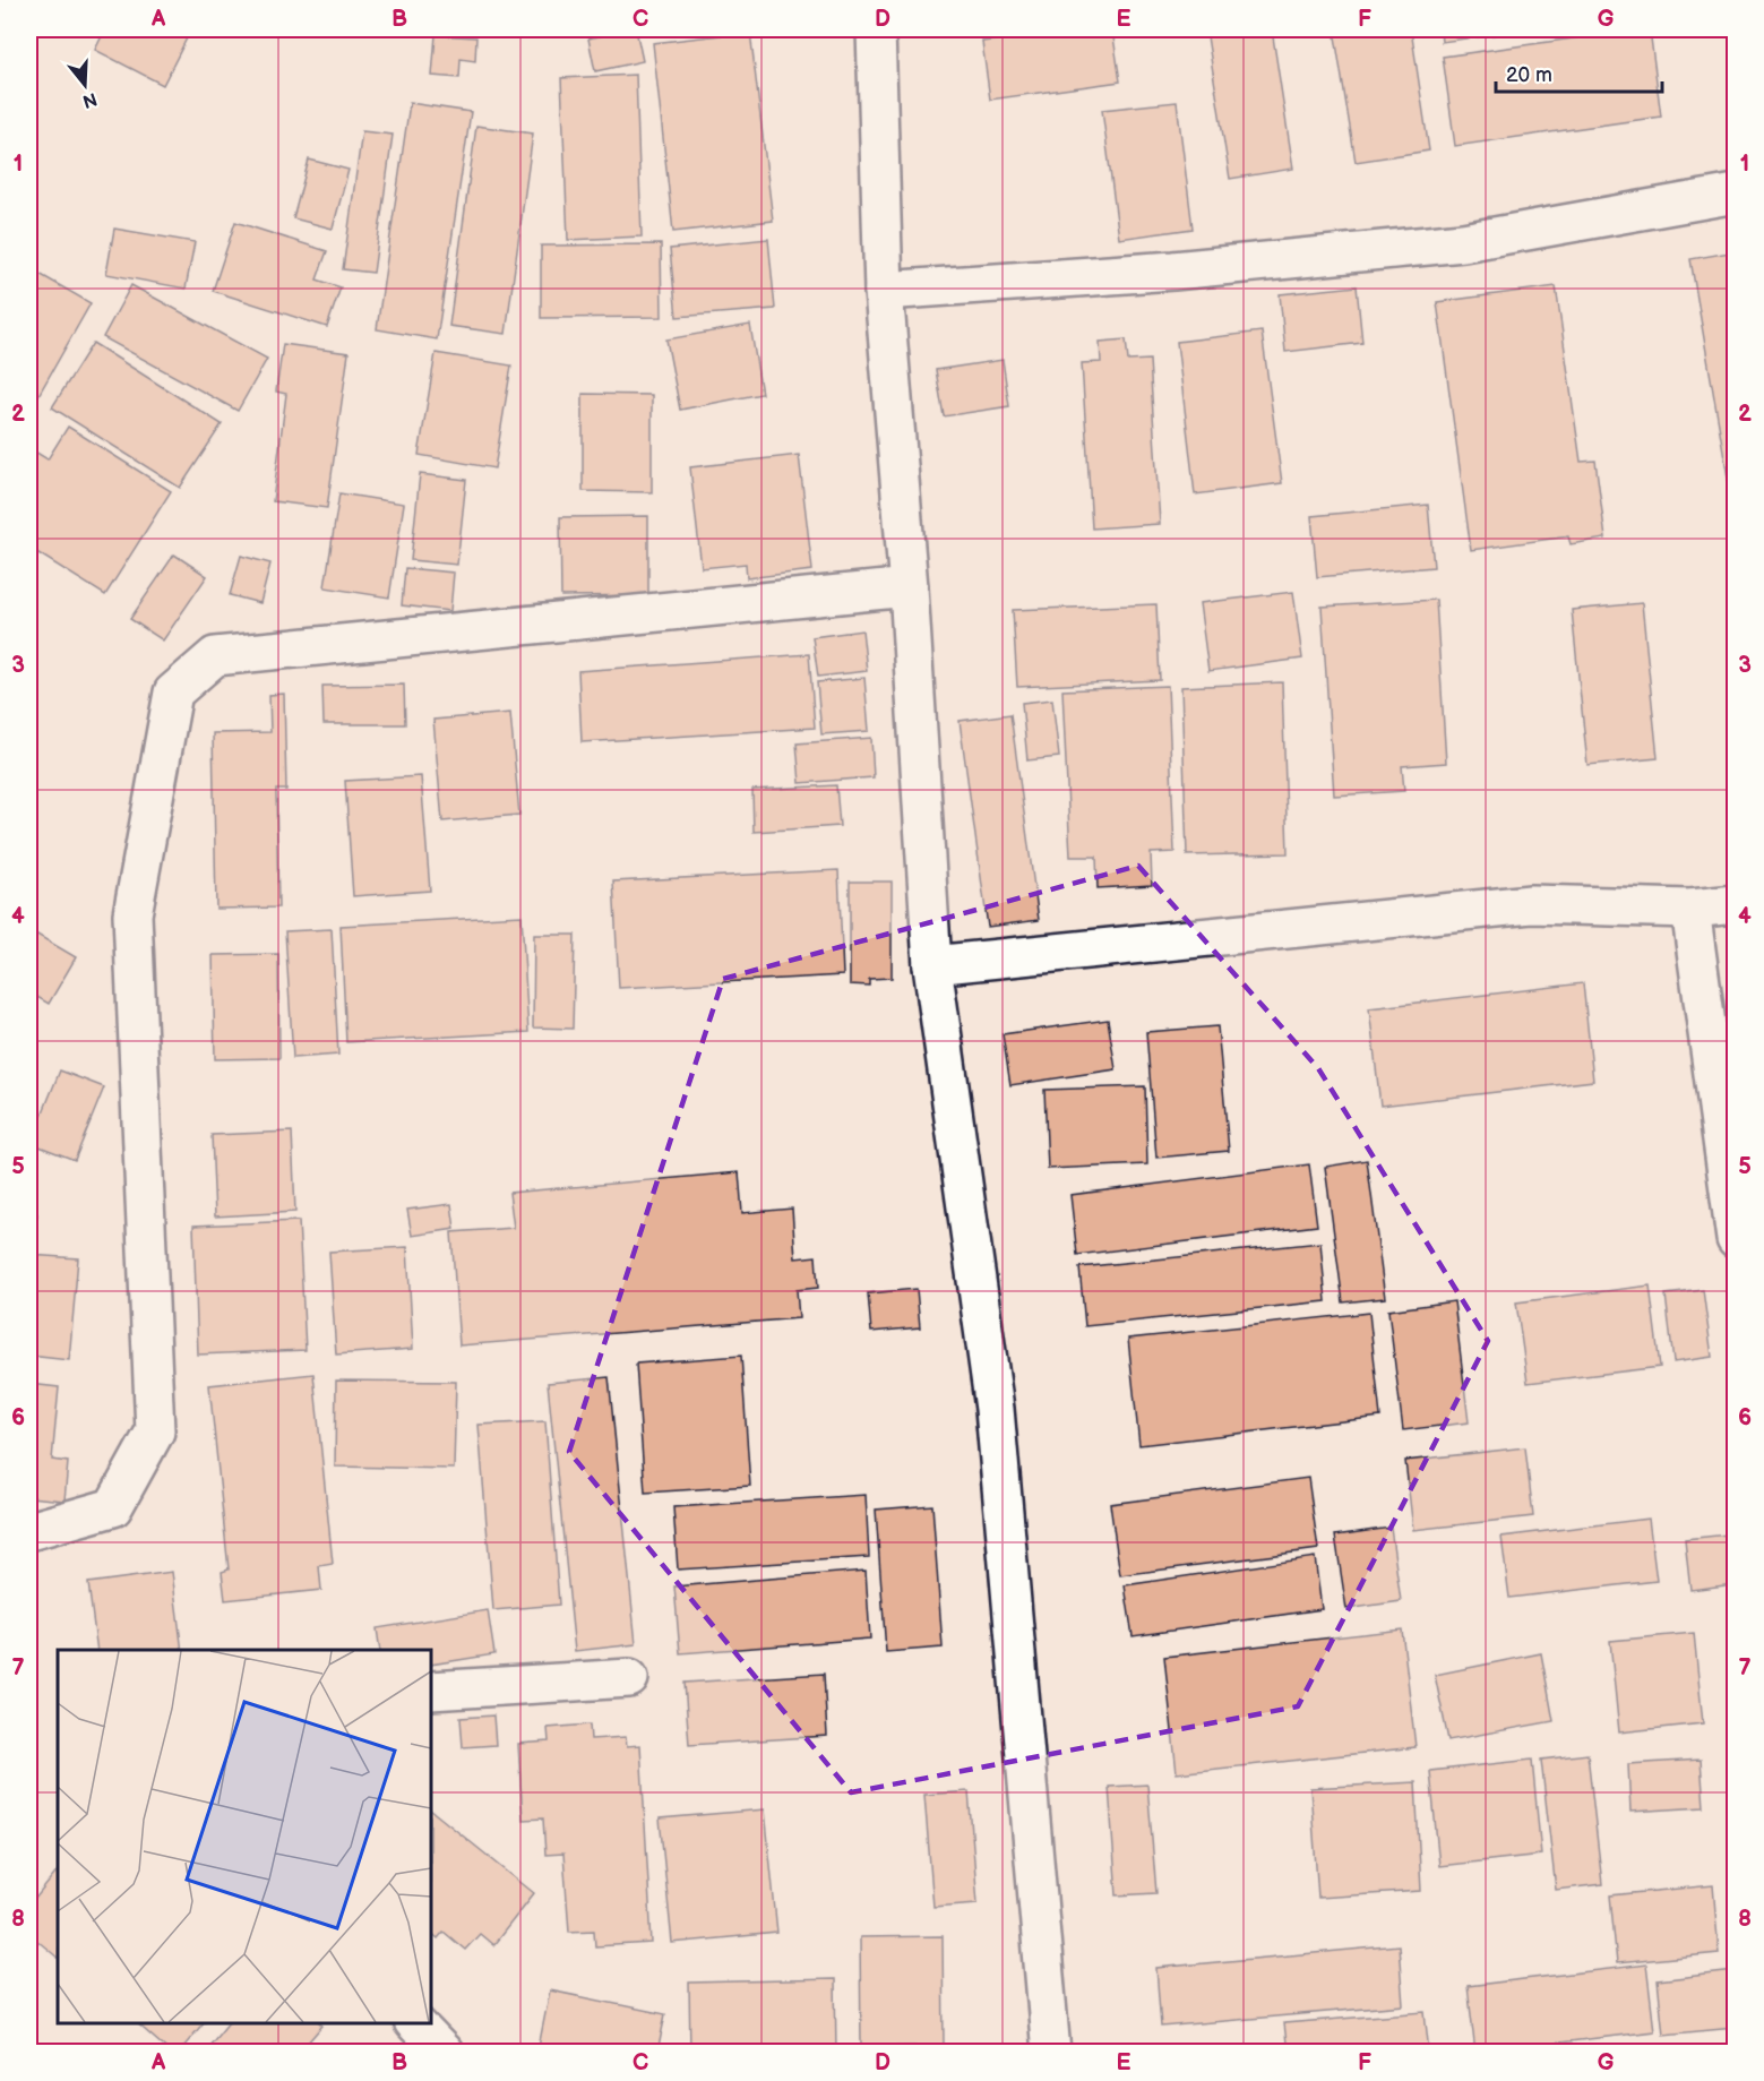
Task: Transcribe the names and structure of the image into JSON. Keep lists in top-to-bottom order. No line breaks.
{"scale_bar":"20 m","north":"bottom","grid":{"columns":["A","B","C","D","E","F","G"],"rows":["1","2","3","4","5","6","7","8"]}}
